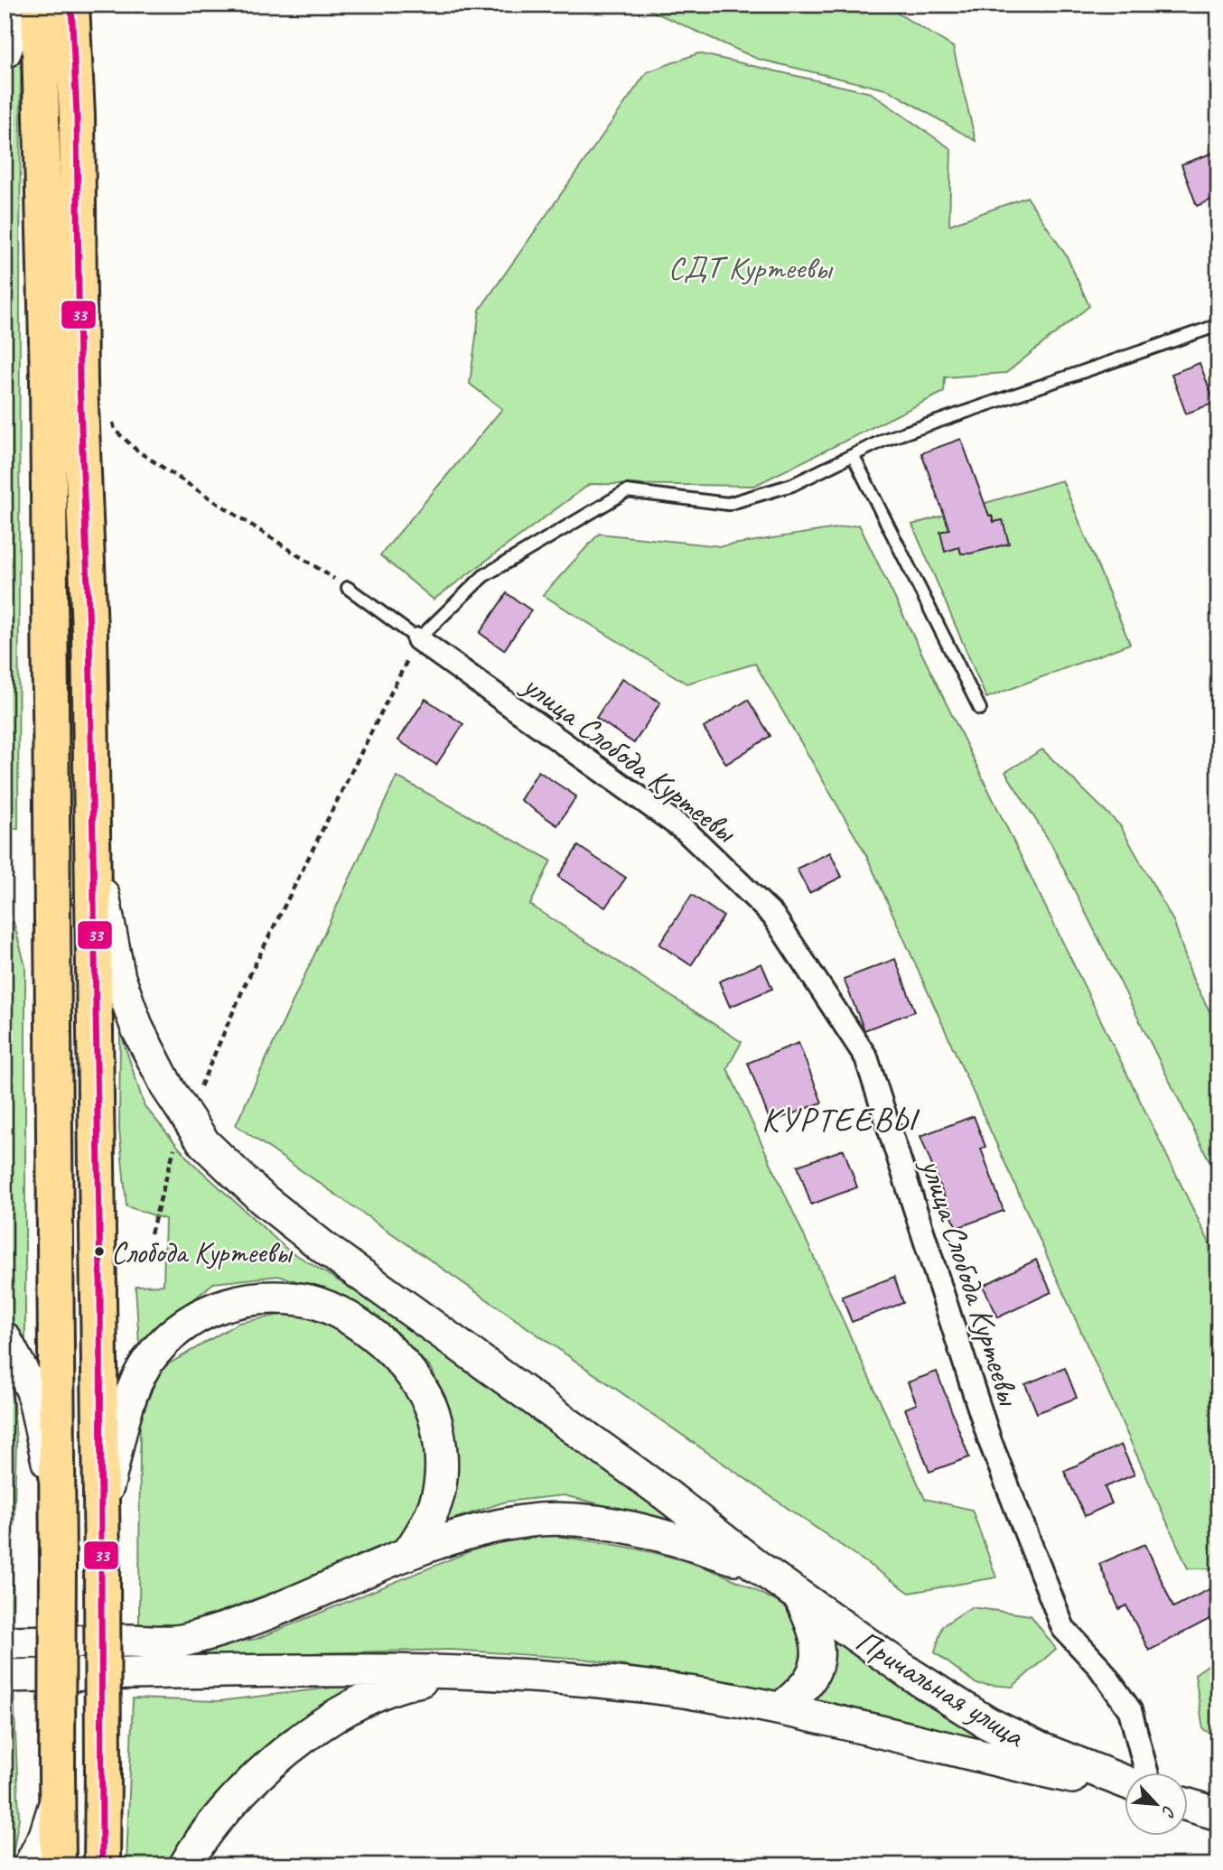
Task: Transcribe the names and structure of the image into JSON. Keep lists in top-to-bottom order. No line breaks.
{"streets":{"street":["улица Слобода Куртеевы","Причальная улица"]},"districts":["КУРТЕЕВЫ"],"parks":["СДТ Куртеевы"],"places":["Слобода Куртеевы"],"lines":["transit line 33"],"north":"bottom right"}
